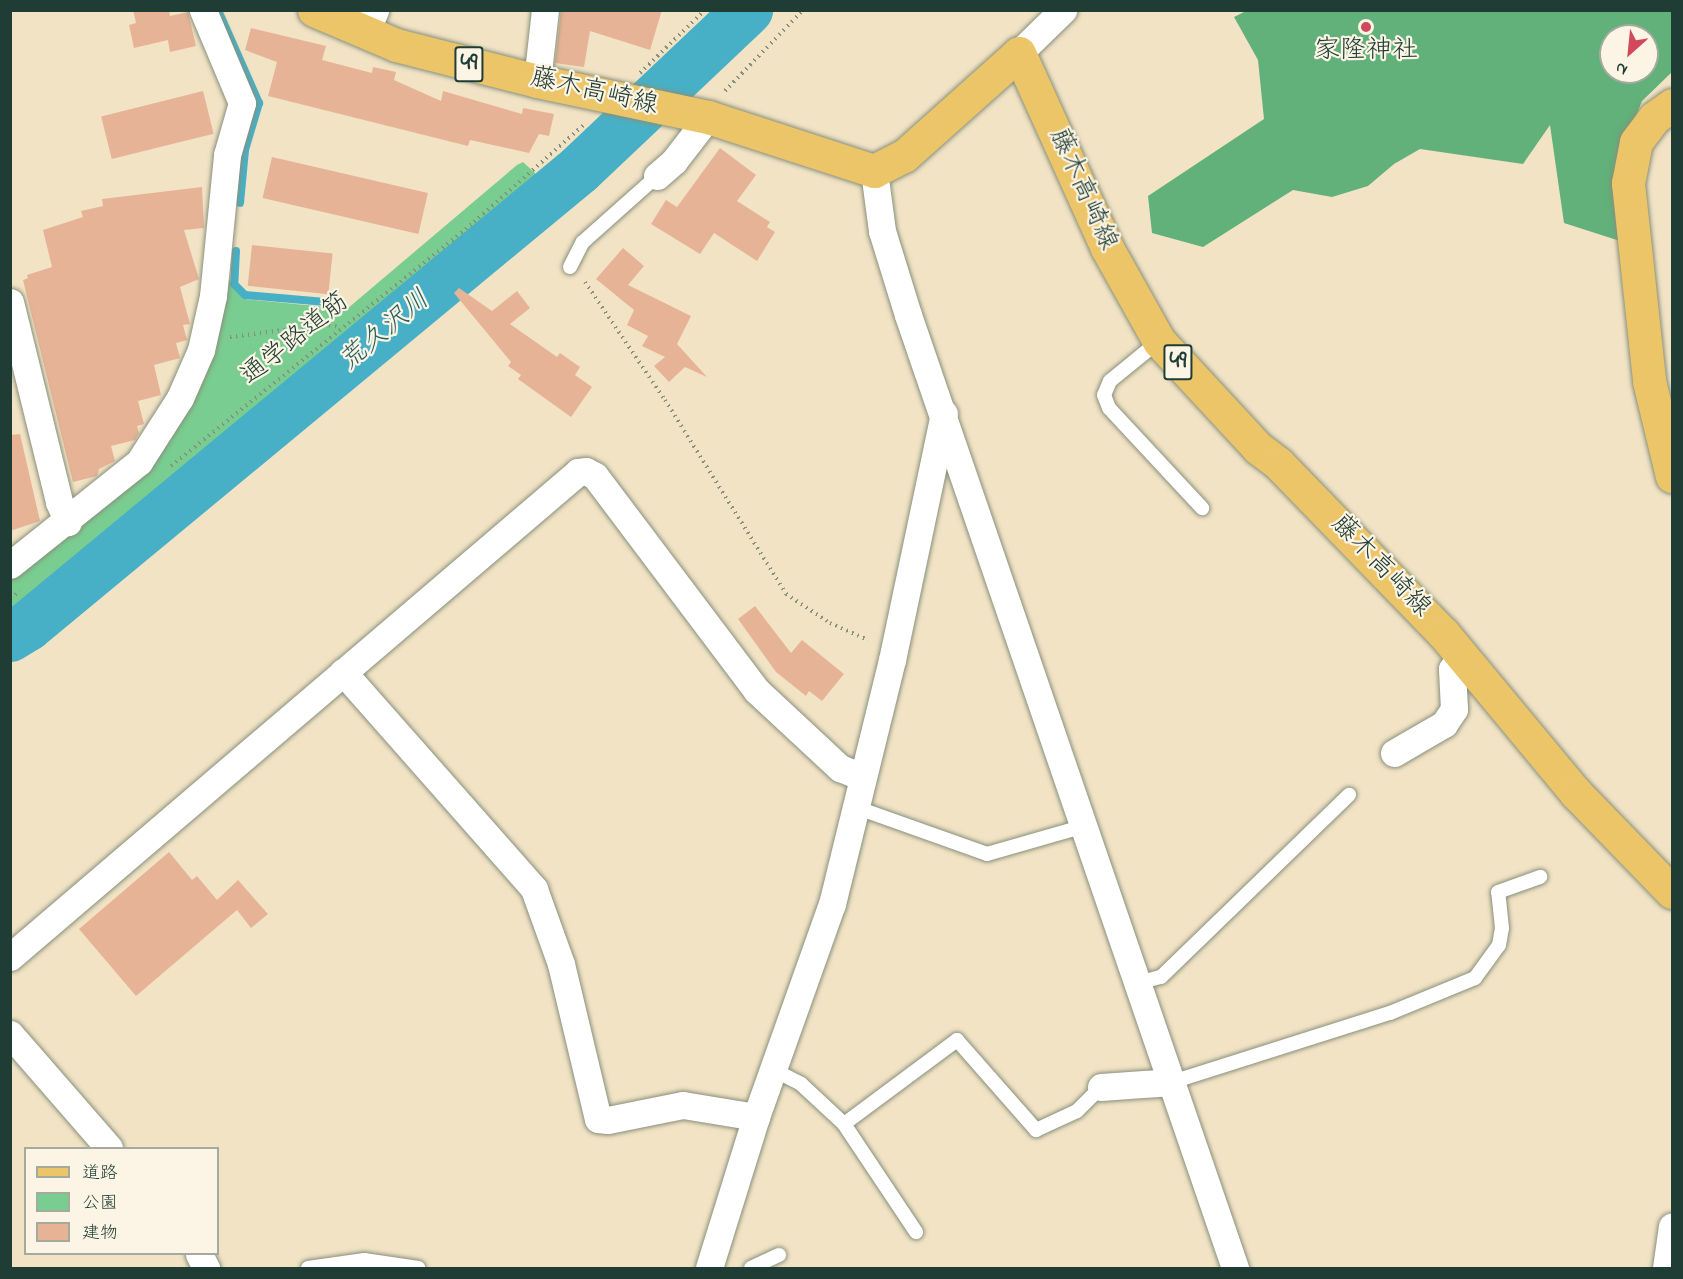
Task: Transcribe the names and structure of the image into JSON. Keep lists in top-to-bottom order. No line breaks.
{"streets":{"main road":["49","藤木高崎線"],"path":["通学路道筋"]},"water":["荒久沢川"],"places":["家隆神社"],"legend":["道路","公園","建物"],"north":"bottom left"}
